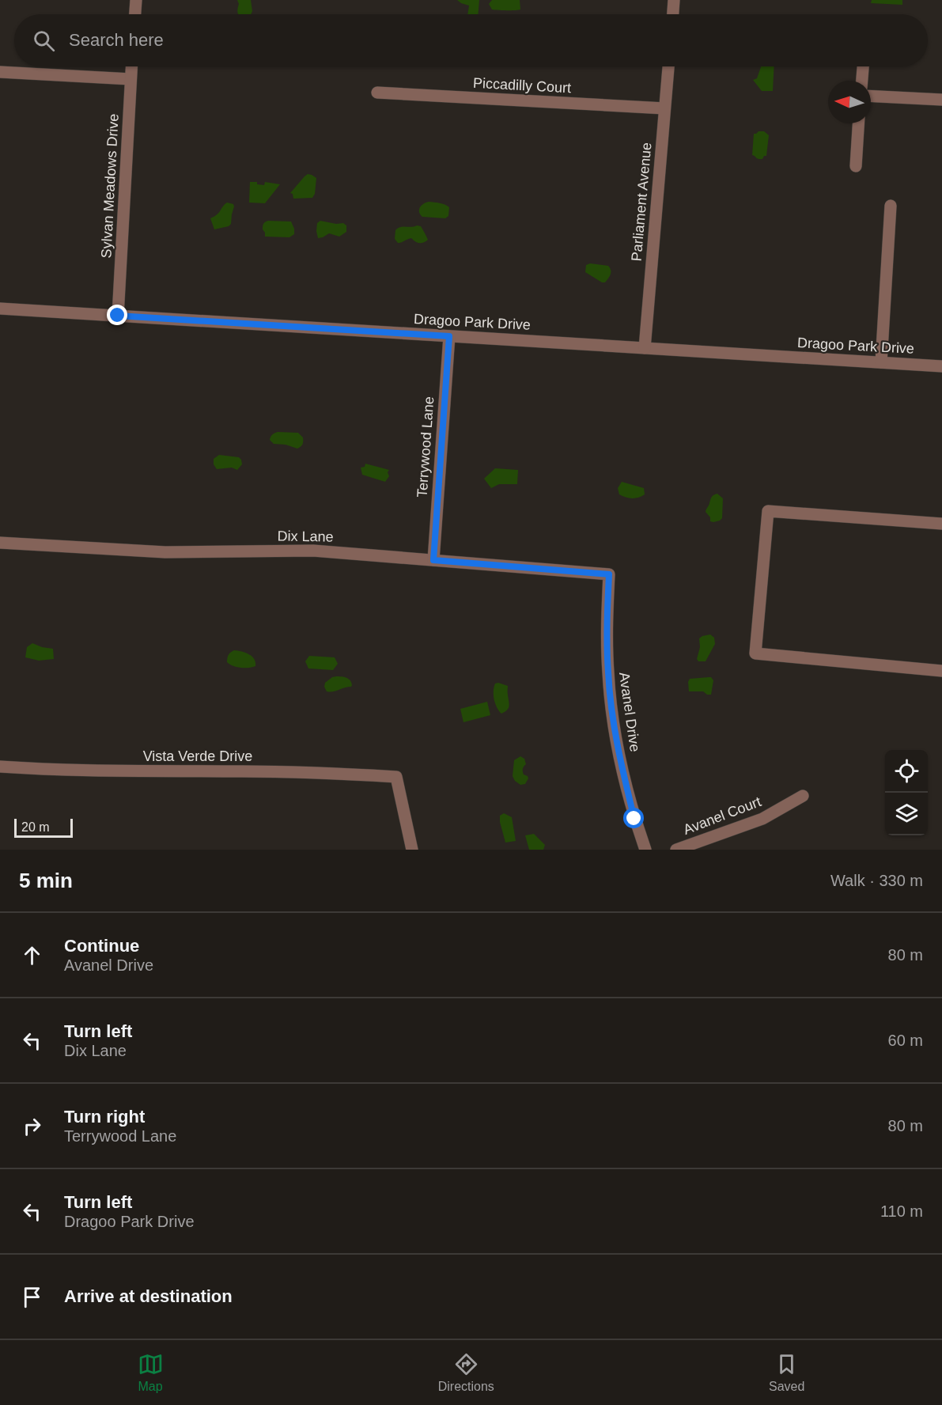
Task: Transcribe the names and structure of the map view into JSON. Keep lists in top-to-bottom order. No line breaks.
{"streets":{"street":["Piccadilly Court","Sylvan Meadows Drive","Parliament Avenue","Dragoo Park Drive","Terrywood Lane","Dix Lane","Avanel Drive","Vista Verde Drive","Avanel Court"]},"crossings":[["Piccadilly Court","Parliament Avenue"],["Sylvan Meadows Drive","Dragoo Park Drive"],["Parliament Avenue","Dragoo Park Drive"],["Dragoo Park Drive","Terrywood Lane"],["Terrywood Lane","Dix Lane"],["Dix Lane","Avanel Drive"]],"scale_bar":"20 m","north":"left","page":{"search":"Search here","scale":"20 m","heading":["5 min","Walk · 330 m"],"list":[["Continue","Avanel Drive","80 m"],["Turn left","Dix Lane","60 m"],["Turn right","Terrywood Lane","80 m"],["Turn left","Dragoo Park Drive","110 m"],"Arrive at destination"],"nav":["Map","Directions","Saved"]}}
